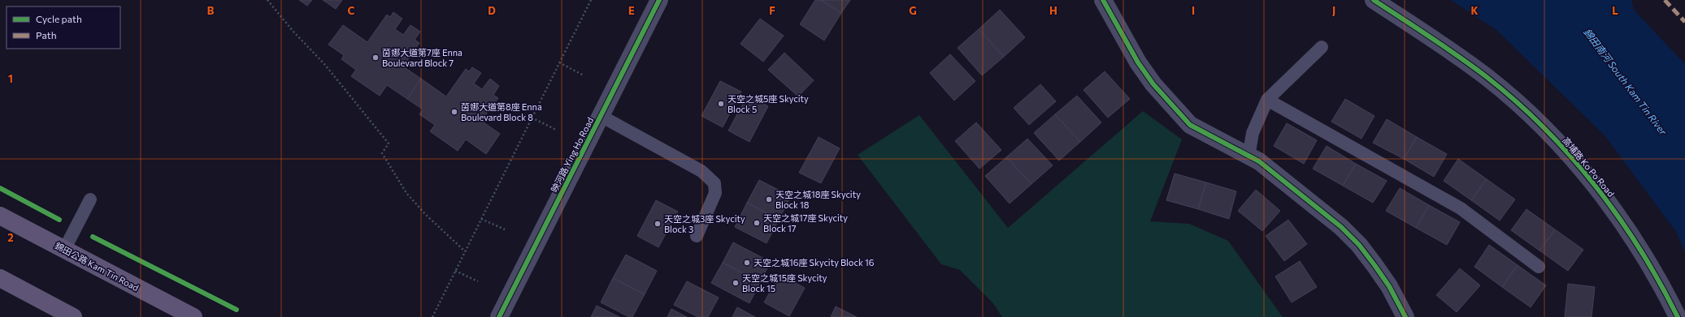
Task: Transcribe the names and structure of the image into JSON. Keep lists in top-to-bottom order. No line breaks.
{"streets":{"main road":["錦田公路 Kam Tin Road"],"street":["映河路 Ying Ho Road","高埔路 Ko Po Road"]},"water":["錦田南河 South Kam Tin River"],"places":["茵娜大道第7座 Enna Boulevard Block 7","天空之城5座 Skycity Block 5","茵娜大道第8座 Enna Boulevard Block 8","天空之城18座 Skycity Block 18","天空之城17座 Skycity Block 17","天空之城3座 Skycity Block 3","天空之城16座 Skycity Block 16","天空之城15座 Skycity Block 15"],"legend":["Cycle path","Path"],"grid":{"columns":["B","C","D","E","F","G","H","I","J","K","L"],"rows":["1","2"]}}
